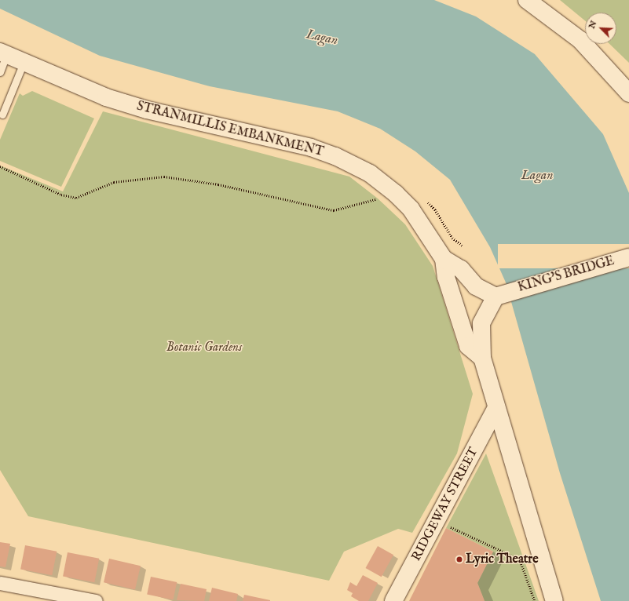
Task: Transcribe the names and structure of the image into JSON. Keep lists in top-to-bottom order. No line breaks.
{"streets":{"street":["STRANMILLIS EMBANKMENT","KING'S BRIDGE","RIDGEWAY STREET"]},"crossings":[["STRANMILLIS EMBANKMENT","KING'S BRIDGE"]],"water":["Lagan"],"parks":["Botanic Gardens"],"places":["Lyric Theatre"],"north":"top left"}
